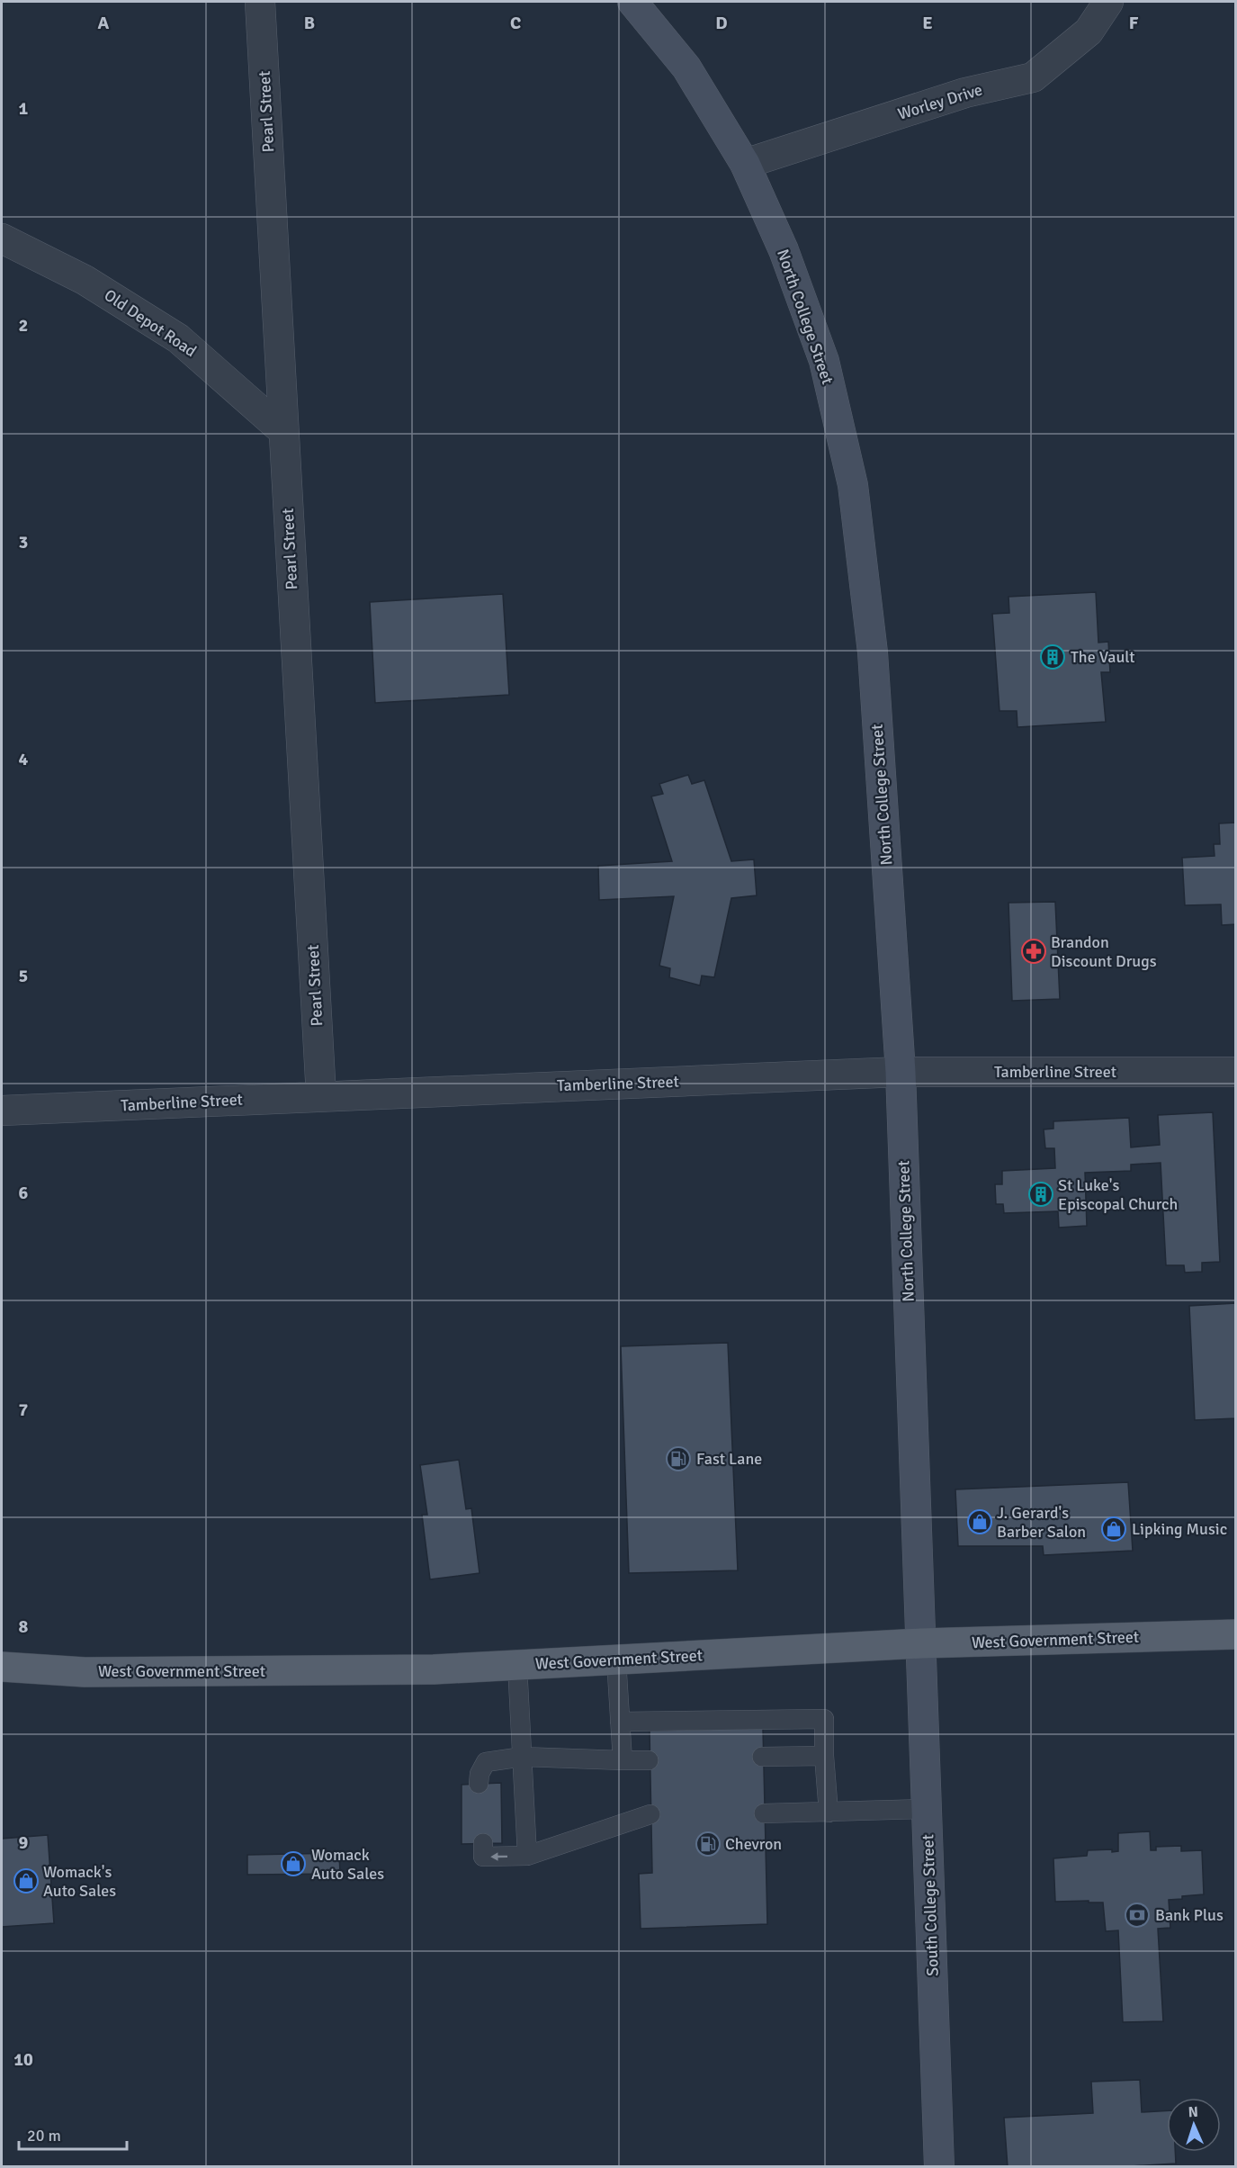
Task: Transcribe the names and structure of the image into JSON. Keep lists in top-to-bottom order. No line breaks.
{"streets":{"main road":["North College Street","West Government Street","South College Street"],"street":["Worley Drive","Pearl Street","Old Depot Road","Tamberline Street"]},"crossings":[["Worley Drive","North College Street"],["Pearl Street","Old Depot Road"],["Pearl Street","Tamberline Street"],["North College Street","Tamberline Street"],["North College Street","West Government Street"],["North College Street","South College Street"],["West Government Street","South College Street"]],"places":{"building":["The Vault","St Luke's Episcopal Church"],"pharmacy":["Brandon Discount Drugs"],"fuel station":["Fast Lane","Chevron"],"shop":["J. Gerard's Barber Salon","Lipking Music","Womack Auto Sales","Womack's Auto Sales"],"bank":["Bank Plus"]},"scale_bar":"20 m","north":"top","grid":{"columns":["A","B","C","D","E","F"],"rows":["1","2","3","4","5","6","7","8","9","10"]}}
